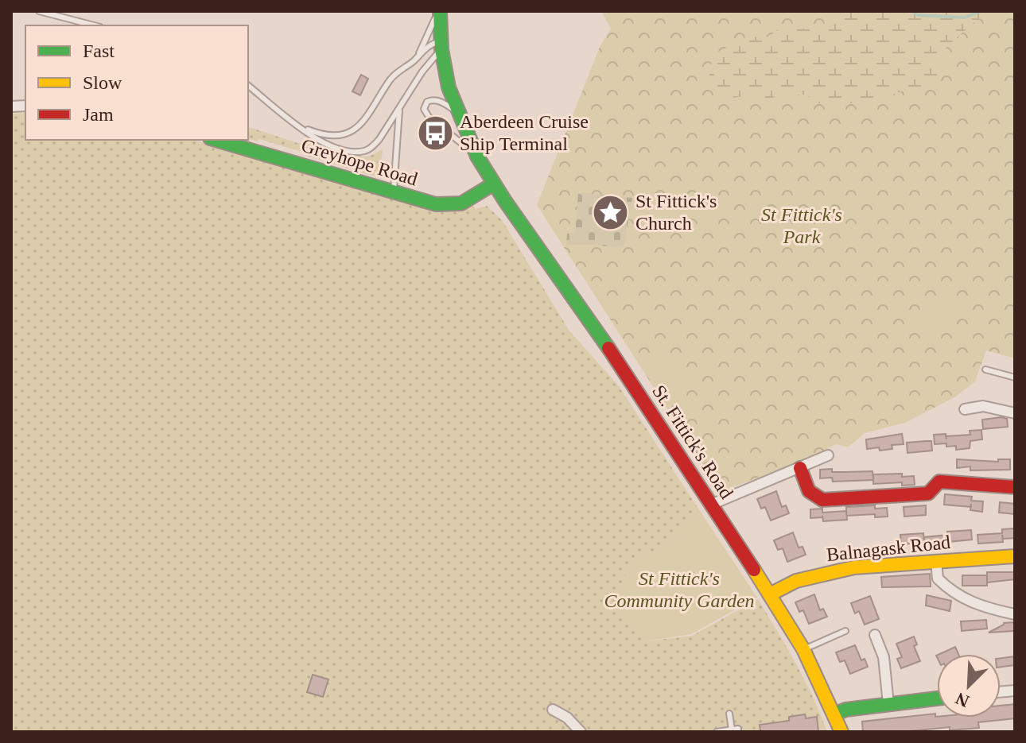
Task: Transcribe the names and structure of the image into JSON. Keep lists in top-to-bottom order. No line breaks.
{"streets":{"street":["Greyhope Road","St. Fittick's Road","Balnagask Road"]},"crossings":[["Greyhope Road","St. Fittick's Road"],["St. Fittick's Road","Balnagask Road"]],"parks":["St Fittick's Park","St Fittick's Community Garden"],"places":{"bus stop":["Aberdeen Cruise Ship Terminal"],"place":["St Fittick's Church"]},"legend":["Fast","Slow","Jam"],"north":"bottom left"}
